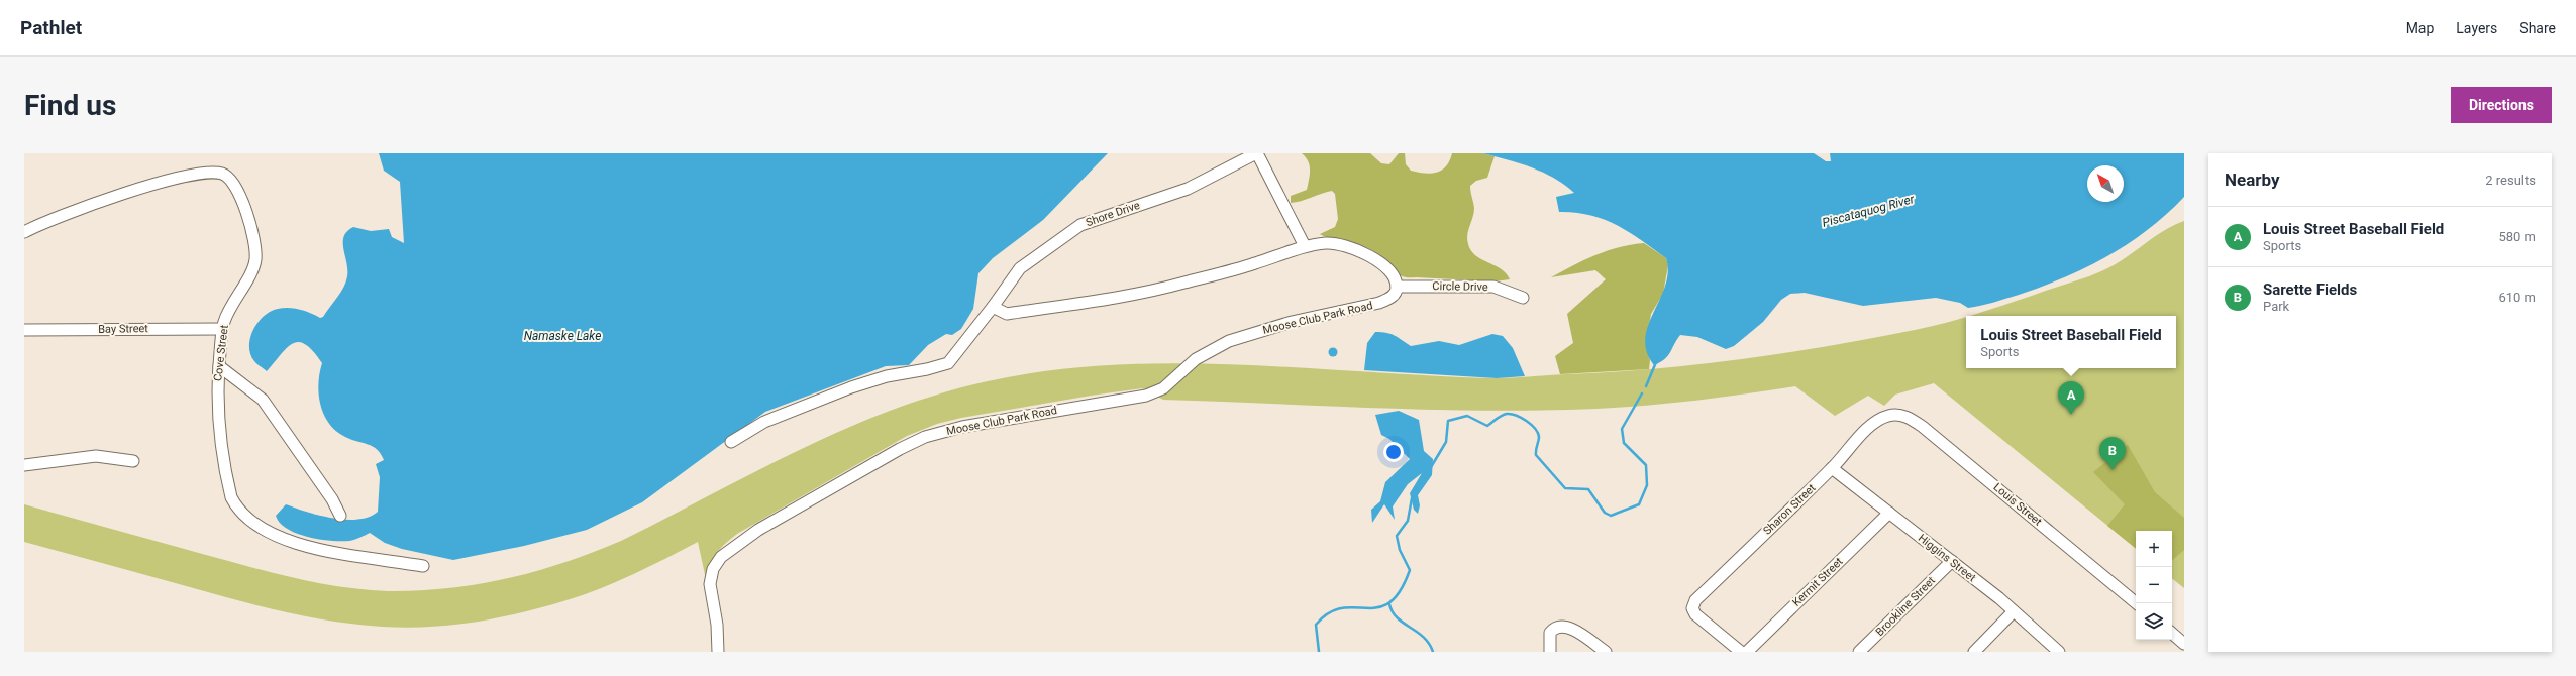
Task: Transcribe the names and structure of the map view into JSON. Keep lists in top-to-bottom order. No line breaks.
{"streets":{"street":["Shore Drive","Circle Drive","Moose Club Park Road","Bay Street","Cove Street","Louis Street","Sharon Street","Higgins Street","Kermit Street","Brookline Street"]},"crossings":[["Circle Drive","Moose Club Park Road"],["Bay Street","Cove Street"],["Louis Street","Sharon Street"],["Sharon Street","Higgins Street"],["Higgins Street","Kermit Street"],["Higgins Street","Brookline Street"]],"water":["Piscataquog River","Namaske Lake"],"north":"top left","page":{"header":"Pathlet","nav":["Map","Layers","Share"],"buttons":"Directions","title":"Find us","heading":["Nearby","2 results"],"list":[{"mark":"A","name":"Louis Street Baseball Field","note":"Sports","value":"580 m"},{"mark":"B","name":"Sarette Fields","note":"Park","value":"610 m"}],"popup":["Louis Street Baseball Field","Sports"],"pins":["A","B"],"map_buttons":["+","−"]}}
